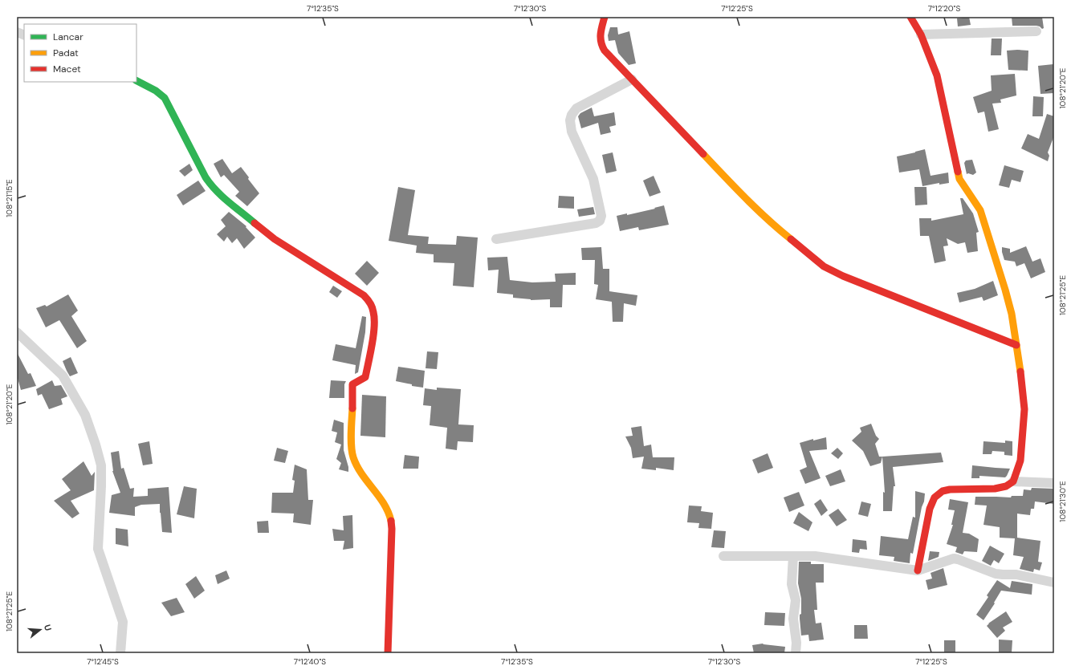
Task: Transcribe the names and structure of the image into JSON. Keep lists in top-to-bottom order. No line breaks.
{"legend":["Lancar","Padat","Macet"],"north":"right","coordinates":["7°12'35\"S","7°12'30\"S","7°12'25\"S","7°12'20\"S","108°21'20\"E","108°21'15\"E","108°21'25\"E","108°21'30\"E","7°12'45\"S","7°12'40\"S"]}
